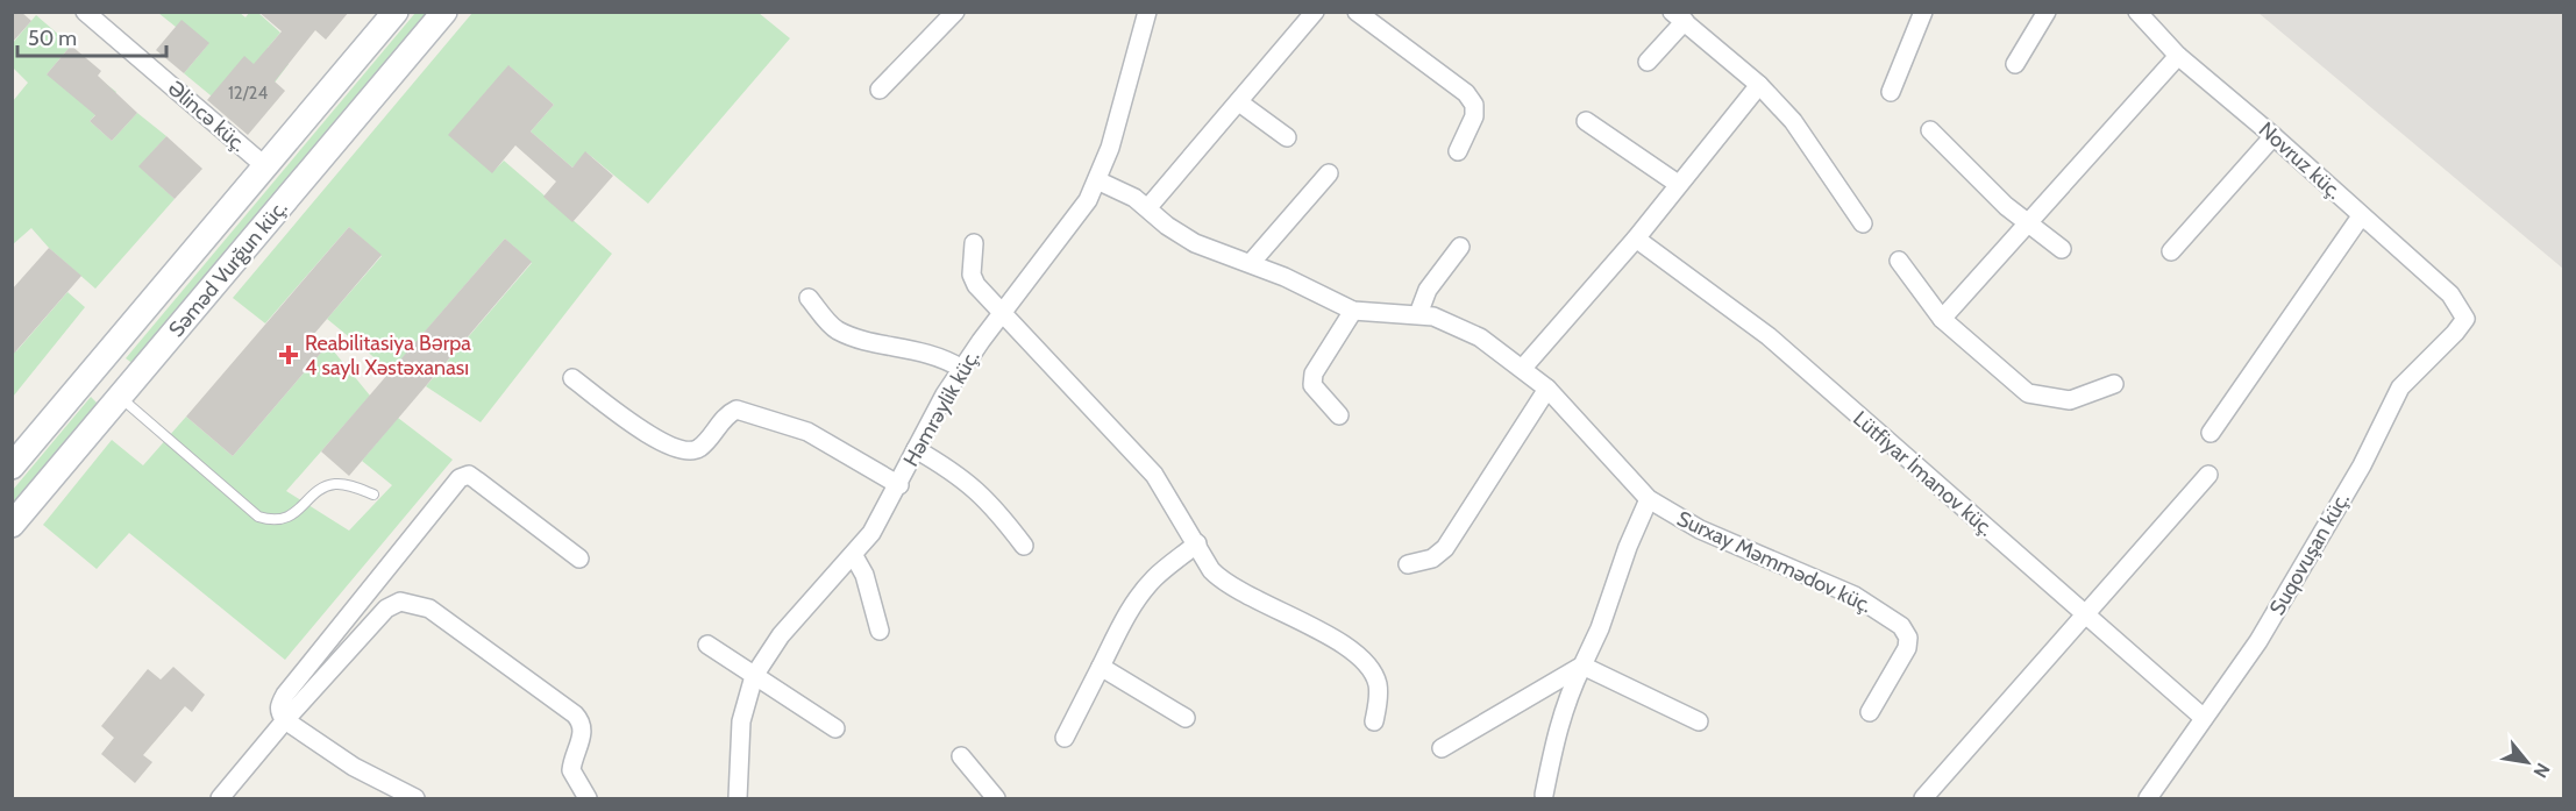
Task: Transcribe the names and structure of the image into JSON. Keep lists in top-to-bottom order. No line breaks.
{"streets":{"main road":["Səməd Vurğun küç."],"street":["Əlincə küç.","Novruz küç.","Həmrəylik küç.","Lütfiyar İmanov küç.","Suqovuşan küç.","Surxay Məmmədov küç."]},"crossings":[["Əlincə küç.","Səməd Vurğun küç."],["Novruz küç.","Suqovuşan küç."],["Həmrəylik küç.","Surxay Məmmədov küç."],["Lütfiyar İmanov küç.","Suqovuşan küç."]],"places":{"health":["Reabilitasiya Bәrpa 4 saylı Xəstəxanası"]},"house_numbers":["12/24"],"scale_bar":"50 m","north":"bottom right"}
